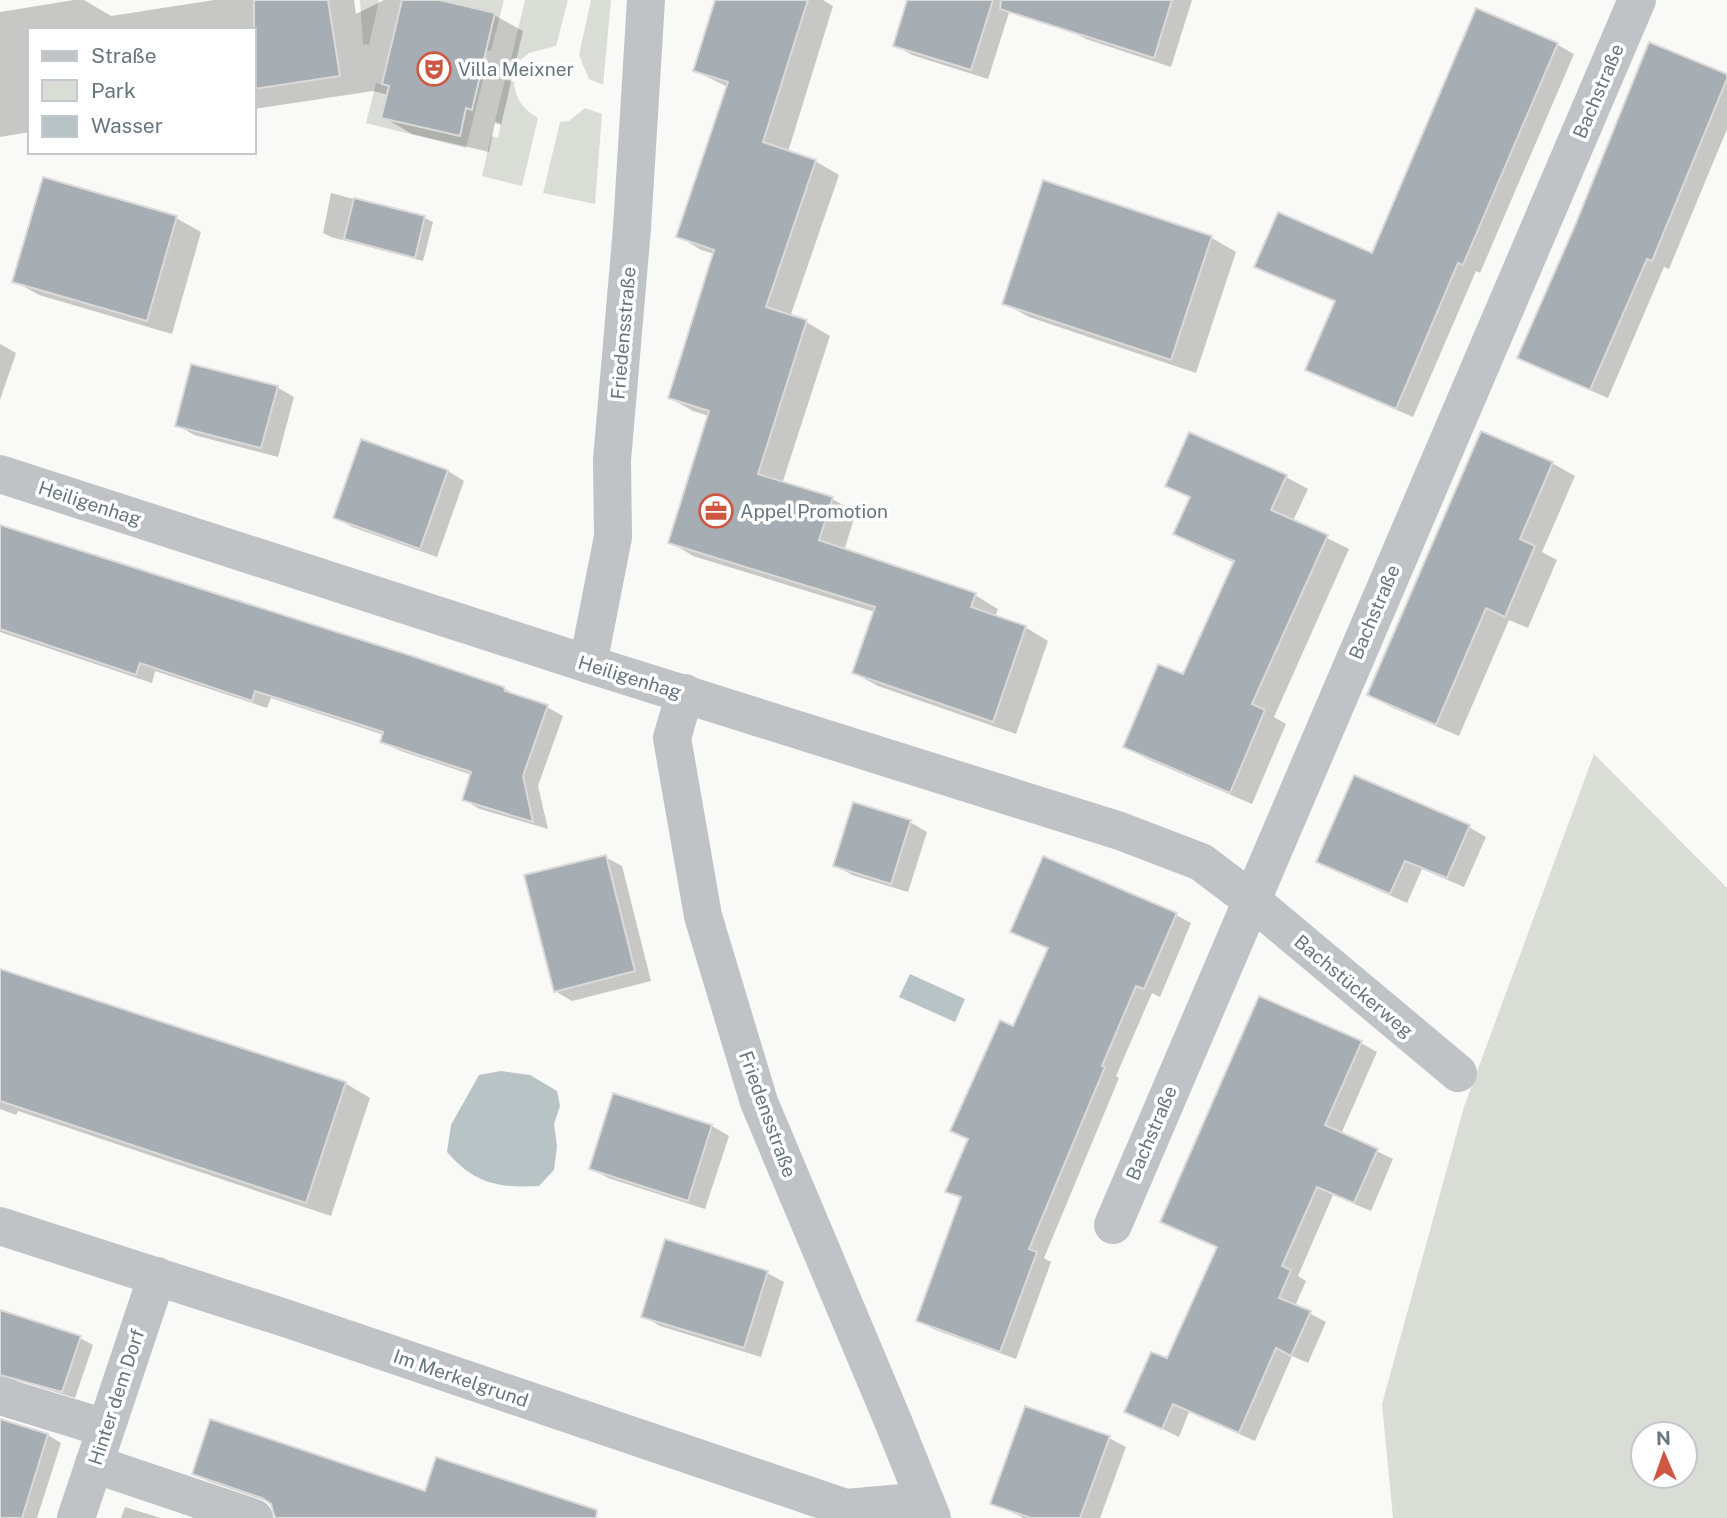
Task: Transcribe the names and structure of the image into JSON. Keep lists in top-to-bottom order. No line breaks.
{"streets":{"street":["Bachstraße","Friedensstraße","Heiligenhag","Bachstückerweg","Im Merkelgrund","Hinter dem Dorf"]},"crossings":[["Bachstraße","Heiligenhag"],["Bachstraße","Bachstückerweg"],["Friedensstraße","Heiligenhag"],["Friedensstraße","Im Merkelgrund"],["Heiligenhag","Bachstückerweg"],["Im Merkelgrund","Hinter dem Dorf"]],"places":{"theatre":["Villa Meixner"],"office":["Appel Promotion"]},"legend":["Straße","Park","Wasser"],"north":"top"}
